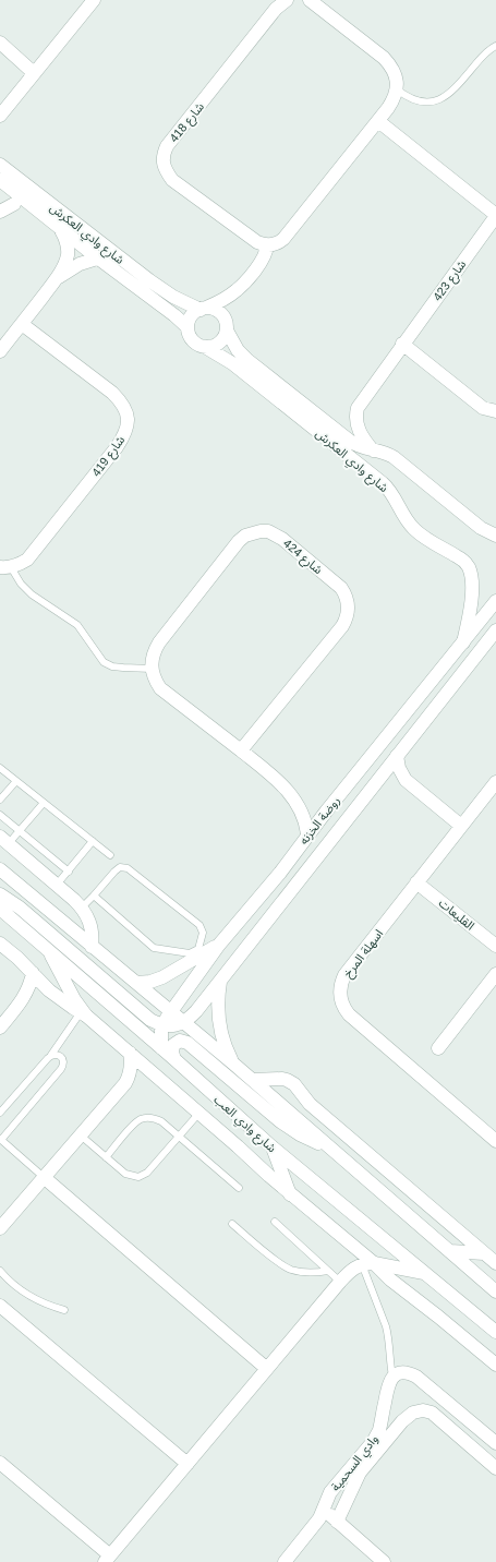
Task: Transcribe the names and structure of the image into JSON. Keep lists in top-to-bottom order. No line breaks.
{"streets":{"street":["شارع 418","شارع وادي العكرش","شارع 423","شارع 419","شارع 424","روضة الخزنه","القليعات","اسهلة المرخ","شارع وادي العب","وادي السحمية"]},"crossings":[["شارع وادي العكرش","روضة الخزنه"],["روضة الخزنه","شارع وادي العب"],["القليعات","اسهلة المرخ"]]}
